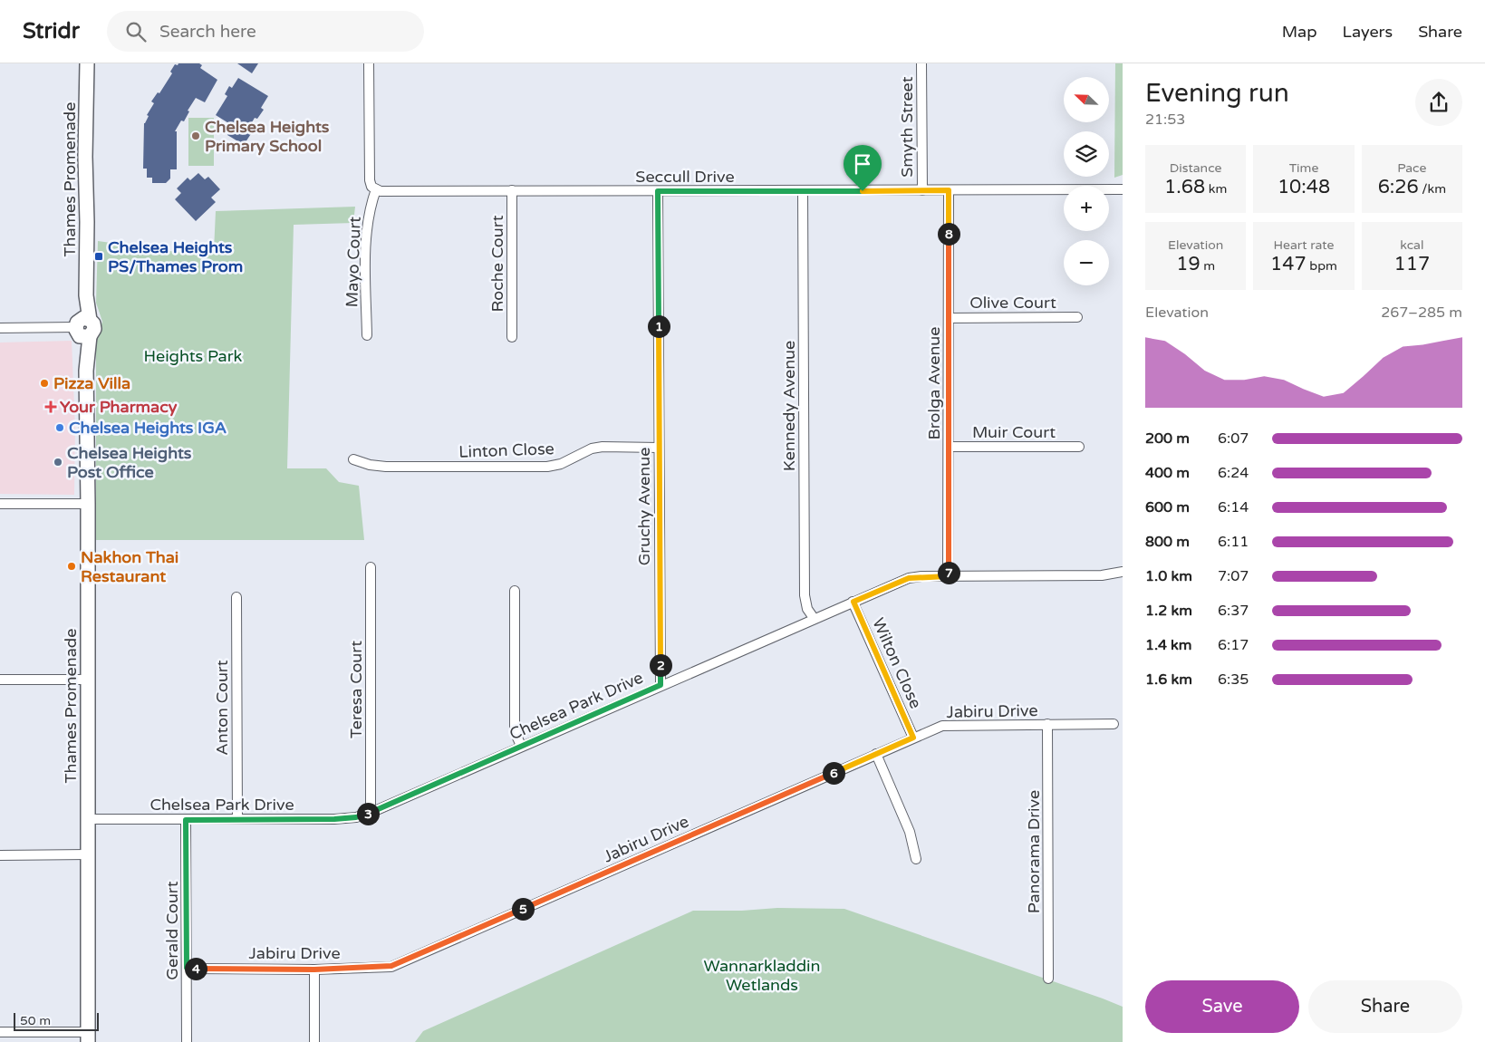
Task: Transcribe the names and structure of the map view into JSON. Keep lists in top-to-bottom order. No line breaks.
{"streets":{"main road":["Thames Promenade"],"street":["Smyth Street","Seccull Drive","Mayo Court","Roche Court","Olive Court","Brolga Avenue","Kennedy Avenue","Muir Court","Linton Close","Gruchy Avenue","Wilton Close","Teresa Court","Chelsea Park Drive","Anton Court","Jabiru Drive","Panorama Drive","Gerald Court"]},"crossings":[["Smyth Street","Seccull Drive"],["Seccull Drive","Mayo Court"],["Seccull Drive","Roche Court"],["Seccull Drive","Brolga Avenue"],["Seccull Drive","Kennedy Avenue"],["Seccull Drive","Gruchy Avenue"],["Thames Promenade","Chelsea Park Drive"],["Olive Court","Brolga Avenue"],["Brolga Avenue","Muir Court"],["Brolga Avenue","Chelsea Park Drive"],["Kennedy Avenue","Chelsea Park Drive"],["Linton Close","Gruchy Avenue"],["Gruchy Avenue","Chelsea Park Drive"],["Wilton Close","Chelsea Park Drive"],["Wilton Close","Jabiru Drive"],["Teresa Court","Chelsea Park Drive"],["Chelsea Park Drive","Anton Court"],["Chelsea Park Drive","Gerald Court"],["Jabiru Drive","Panorama Drive"],["Jabiru Drive","Gerald Court"]],"parks":["Heights Park","Wannarkladdin Wetlands"],"places":{"other":["Chelsea Heights Primary School","Pizza Villa","Chelsea Heights IGA","Chelsea Heights Post Office","Nakhon Thai Restaurant"],"transit":["Chelsea Heights PS/Thames Prom"],"health":["Your Pharmacy"]},"scale_bar":"50 m","north":"top left","page":{"header":"Stridr","search":"Search here","nav":["Map","Layers","Share"],"heading":["Evening run","21:53"],"map_buttons":["+","−"],"stats":[["Distance","1.68 km"],["Time","10:48"],["Pace","6:26 /km"],["Elevation","19 m"],["Heart rate","147 bpm"],["kcal","117"]],"pins":["8","1","7","2","6","3","5","4"],"chart":["Elevation","267–285 m"],"list":[{"name":"200 m","note":"6:07"},{"name":"400 m","note":"6:24"},{"name":"600 m","note":"6:14"},{"name":"800 m","note":"6:11"},{"name":"1.0 km","note":"7:07"},{"name":"1.2 km","note":"6:37"},{"name":"1.4 km","note":"6:17"},{"name":"1.6 km","note":"6:35"}],"buttons":["Save","Share"],"scale":"50 m"}}
